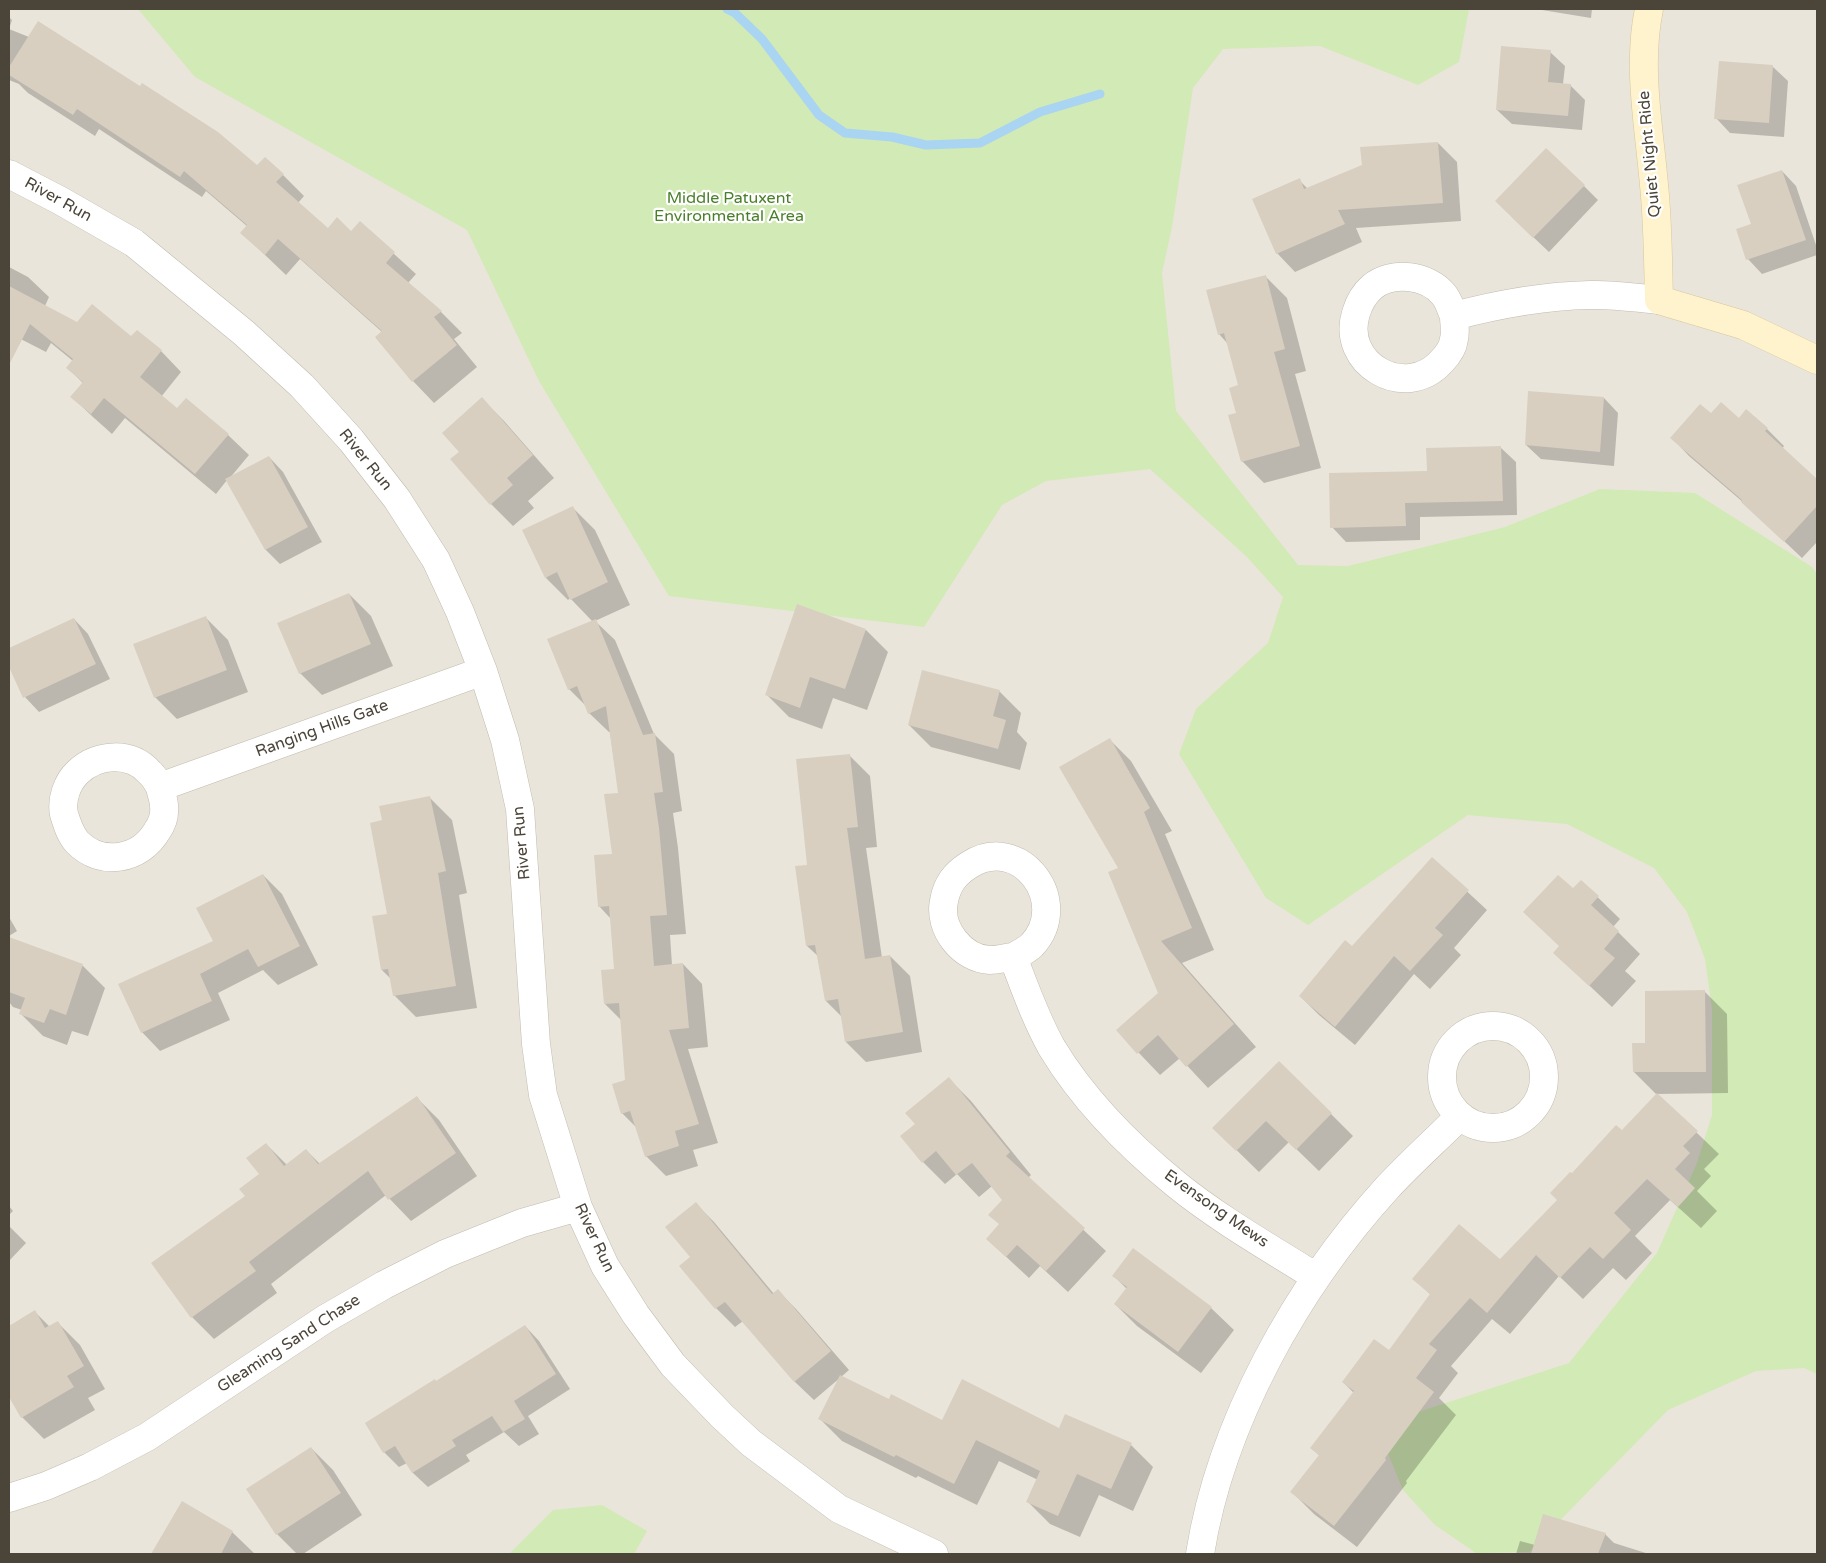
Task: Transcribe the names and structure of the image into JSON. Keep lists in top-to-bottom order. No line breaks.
{"streets":{"street":["Quiet Night Ride","River Run","Ranging Hills Gate","Evensong Mews","Gleaming Sand Chase"]},"crossings":[["River Run","Ranging Hills Gate"],["River Run","Gleaming Sand Chase"]],"parks":["Middle Patuxent Environmental Area"]}
